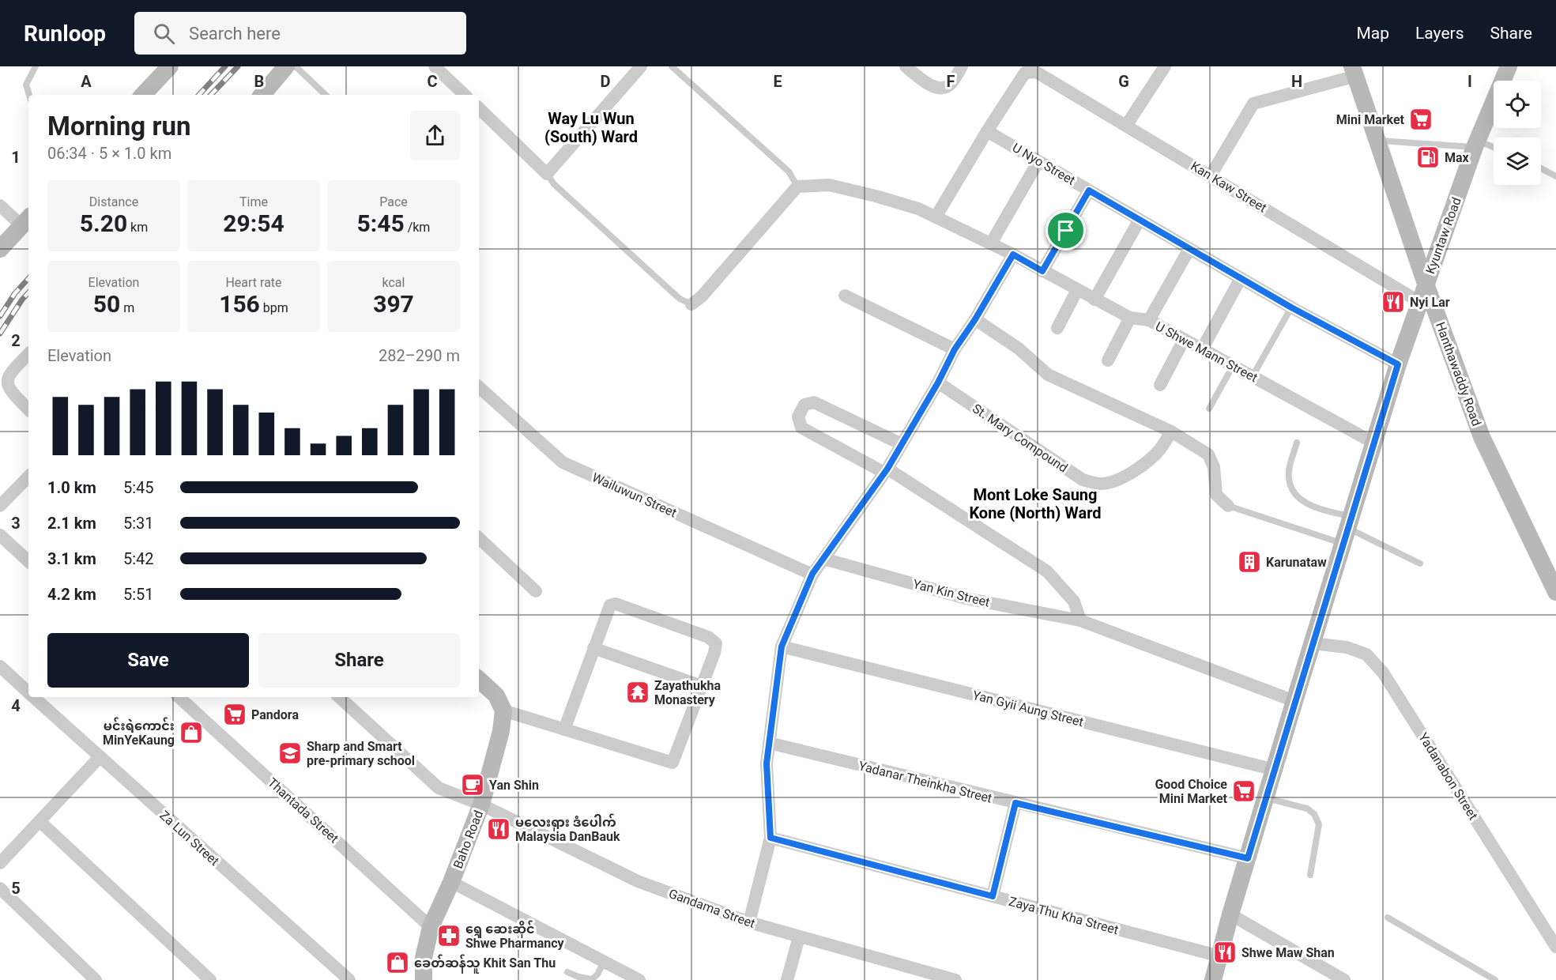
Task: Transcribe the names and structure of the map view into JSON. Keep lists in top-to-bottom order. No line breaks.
{"streets":{"main road":["Kyuntaw Road","Hanthawaddy Road","Baho Road"],"street":["U Nyo Street","Kan Kaw Street","U Shwe Mann Street","St. Mary Compound","Wailuwun Street","Yan Kin Street","Yan Gyii Aung Street","Yadanabon Street","Yadanar Theinkha Street","Thantada Street","Za Lun Street","Gandama Street","Zaya Thu Kha Street"]},"crossings":[["U Nyo Street","Kyuntaw Road"],["Kan Kaw Street","Kyuntaw Road"],["Kyuntaw Road","U Shwe Mann Street"],["Kyuntaw Road","Hanthawaddy Road"],["Kyuntaw Road","Yan Kin Street"],["Kyuntaw Road","Yan Gyii Aung Street"],["Kyuntaw Road","Yadanabon Street"],["Kyuntaw Road","Yadanar Theinkha Street"],["Kyuntaw Road","Zaya Thu Kha Street"],["Thantada Street","Baho Road"],["Baho Road","Gandama Street"]],"districts":["Way Lu Wun (South) Ward","Mont Loke Saung Kone (North) Ward"],"places":{"supermarket":["Mini Market","Pandora","Good Choice Mini Market"],"fuel station":["Max"],"restaurant":["Nyi Lar","မလေးရှား ဒံပေါက် Malaysia DanBauk","Shwe Maw Shan"],"building":["Karunataw"],"temple":["Zayathukha Monastery"],"shop":["မင်းရဲကောင်း MinYeKaung","ခေတ်ဆန်သူ Khit San Thu"],"school or university":["Sharp and Smart pre-primary school"],"cafe":["Yan Shin"],"pharmacy":["ရွှေ ဆေးဆိုင် Shwe Pharmancy"]},"page":{"header":"Runloop","search":"Search here","nav":["Map","Layers","Share"],"heading":["Morning run","06:34 · 5 × 1.0 km"],"stats":[["Distance","5.20 km"],["Time","29:54"],["Pace","5:45 /km"],["Elevation","50 m"],["Heart rate","156 bpm"],["kcal","397"]],"chart":["Elevation","282–290 m"],"list":[{"name":"1.0 km","note":"5:45"},{"name":"2.1 km","note":"5:31"},{"name":"3.1 km","note":"5:42"},{"name":"4.2 km","note":"5:51"}],"buttons":["Save","Share"]},"grid":{"columns":["A","B","C","D","E","F","G","H","I"],"rows":["1","2","3","4","5"]}}
